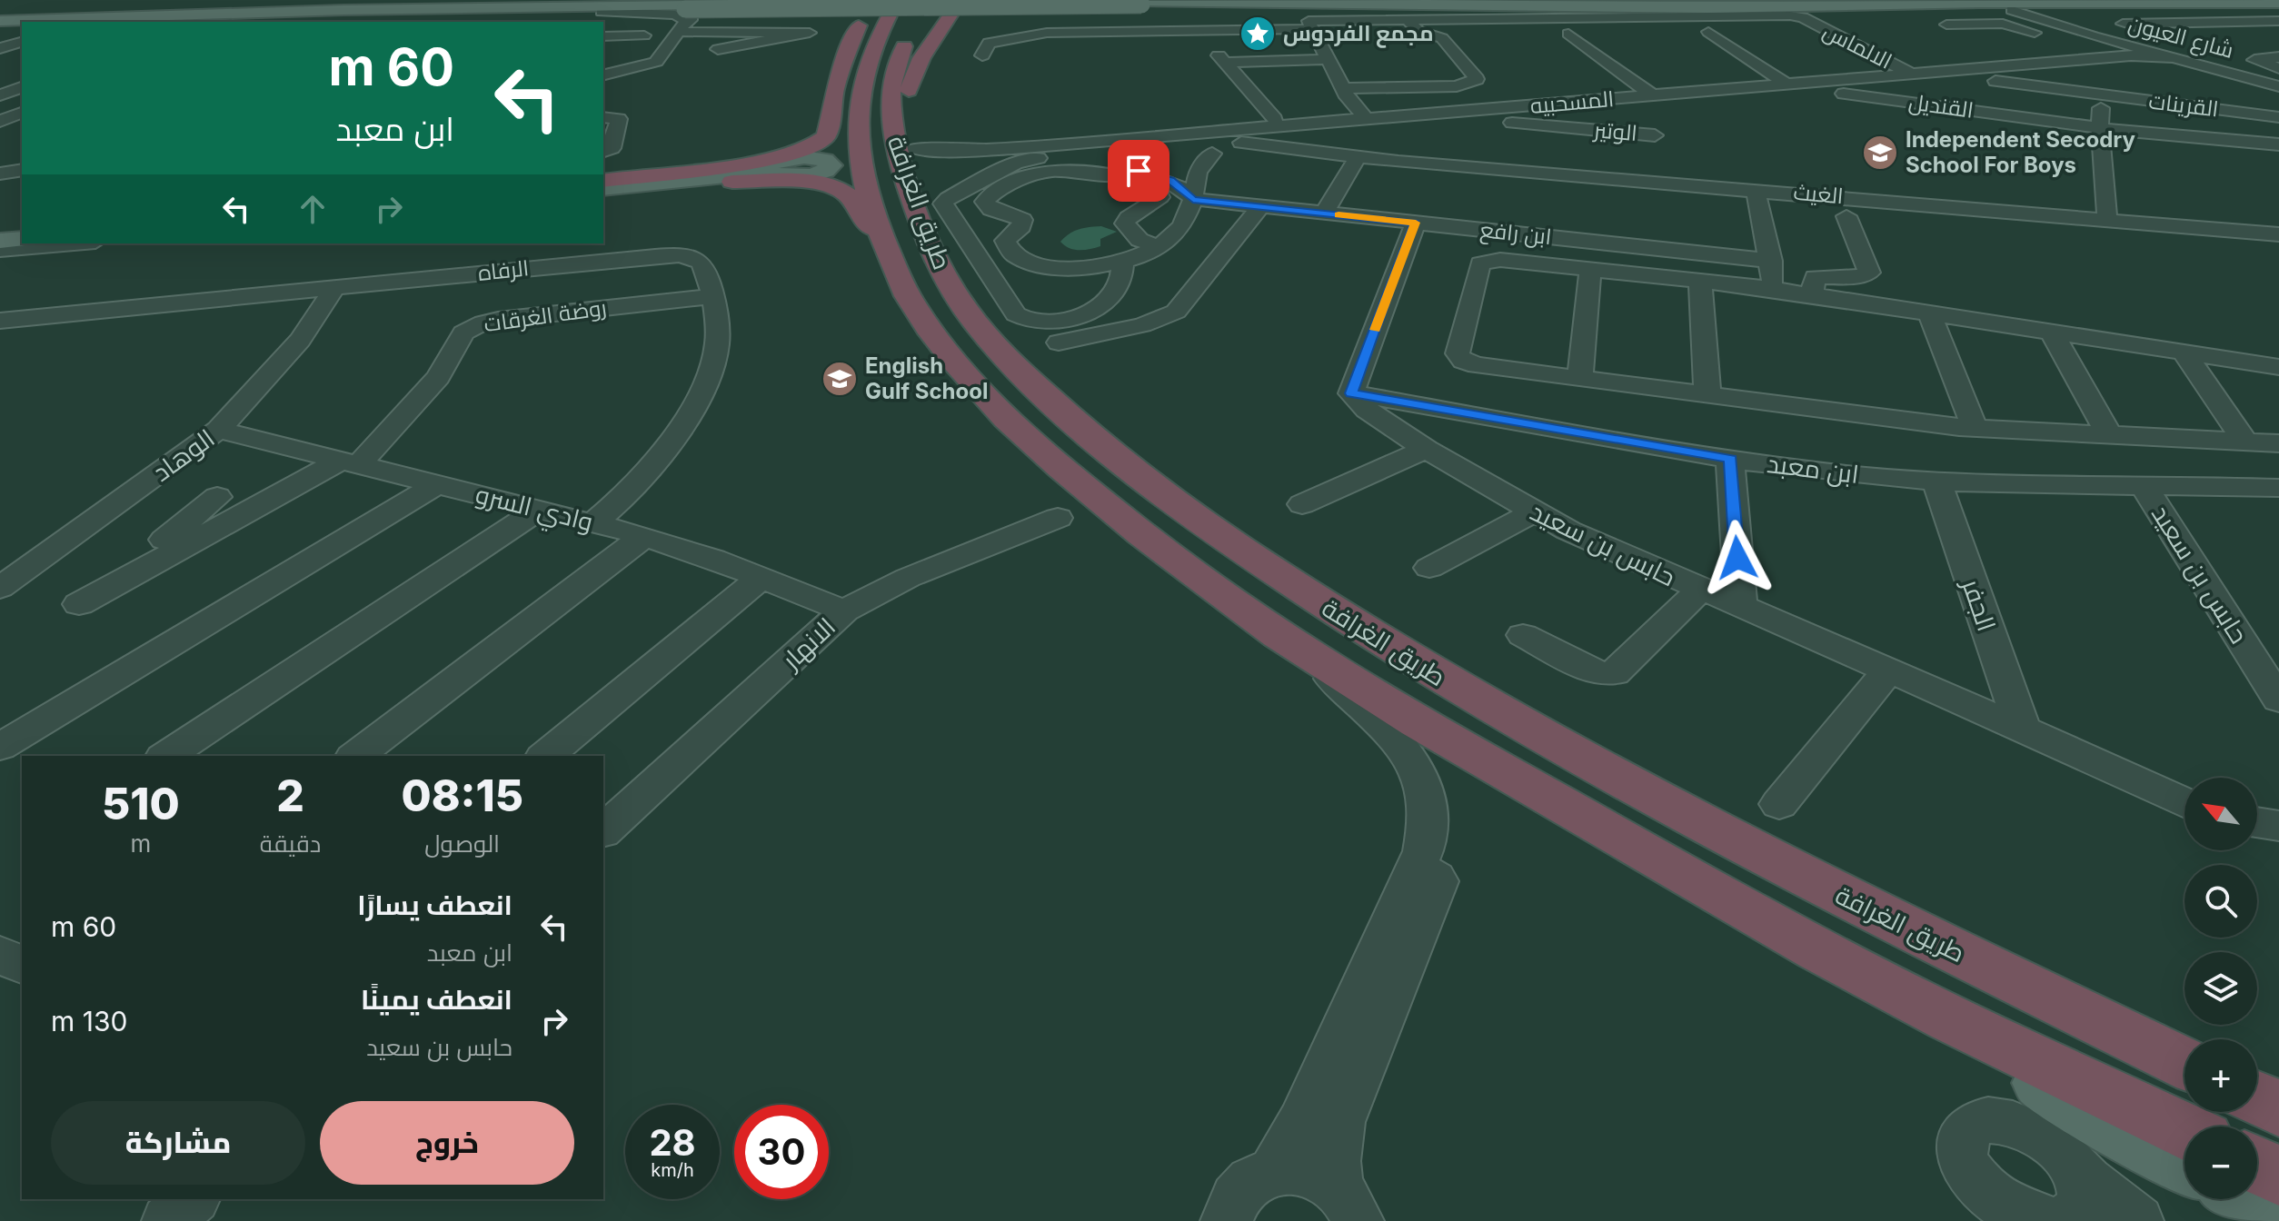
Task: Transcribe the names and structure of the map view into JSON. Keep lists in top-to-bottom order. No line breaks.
{"streets":{"highway":["طريق الغرافة"],"street":["شارع العيون","الالماس","المسحبيه","القرينات","القنديل","الوتير","الغيث","ابن رافع","الرفاه","روضة الغرقات","الوهاد","ابن معبد","وادي السرو","حابس بن سعيد","الجفر","الانهار"]},"crossings":[["شارع العيون","المسحبيه"],["الالماس","المسحبيه"],["المسحبيه","القرينات"],["المسحبيه","الوتير"],["المسحبيه","الغيث"],["الوتير","الغيث"],["الرفاه","روضة الغرقات"],["الرفاه","الوهاد"],["الرفاه","وادي السرو"],["روضة الغرقات","وادي السرو"],["الوهاد","وادي السرو"],["ابن معبد","حابس بن سعيد"],["ابن معبد","الجفر"],["وادي السرو","الانهار"],["حابس بن سعيد","الجفر"]],"places":{"place":["مجمع الفردوس"],"school or university":["Independent Secodry School For Boys","English Gulf School"]},"north":"top left","page":{"turn":["60 m","ابن معبد"],"eta":["08:15","الوصول","2","دقيقة","510","m"],"map_buttons":["+","−"],"list":[{"name":"انعطف يسارًا","note":"ابن معبد","value":"60 m"},{"name":"انعطف يمينًا","note":"حابس بن سعيد","value":"130 m"}],"buttons":["خروج","مشاركة"],"speed":"28 km/h","limit":"30"}}
